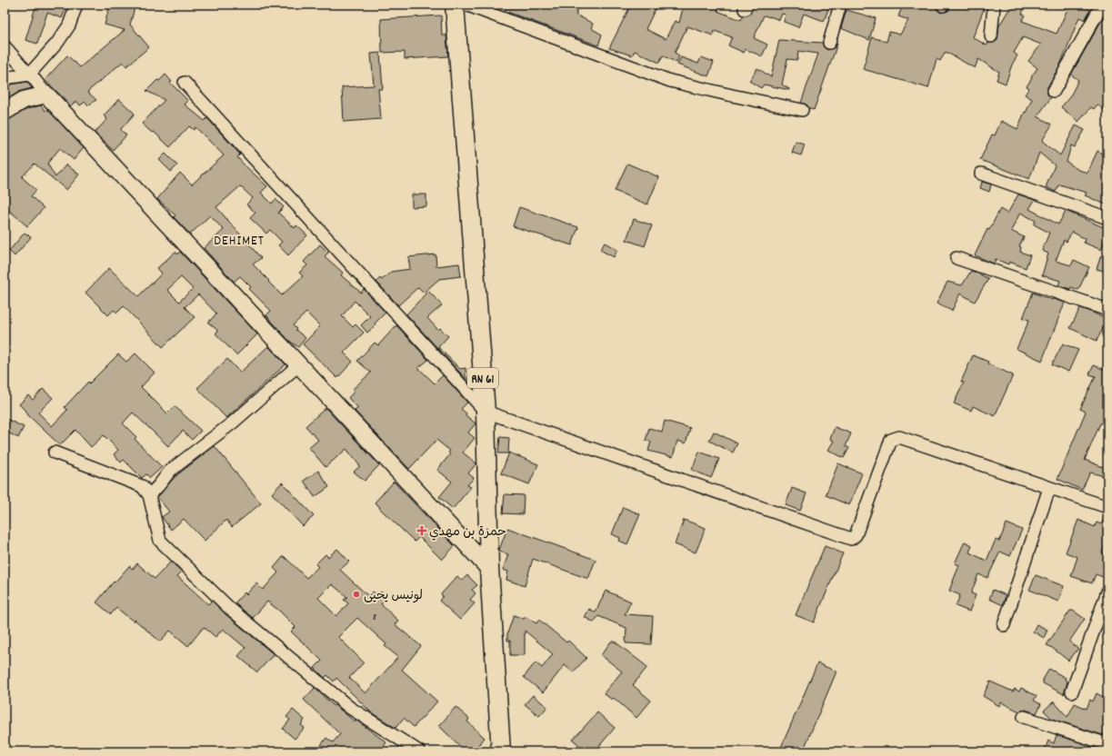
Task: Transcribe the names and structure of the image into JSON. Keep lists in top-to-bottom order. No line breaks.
{"streets":{"main road":["RN 61"]},"districts":["DEHIMET"],"places":{"health":["حمزة بن مهدي"],"other":["لونيس يحيى"]},"house_numbers":["8"]}
